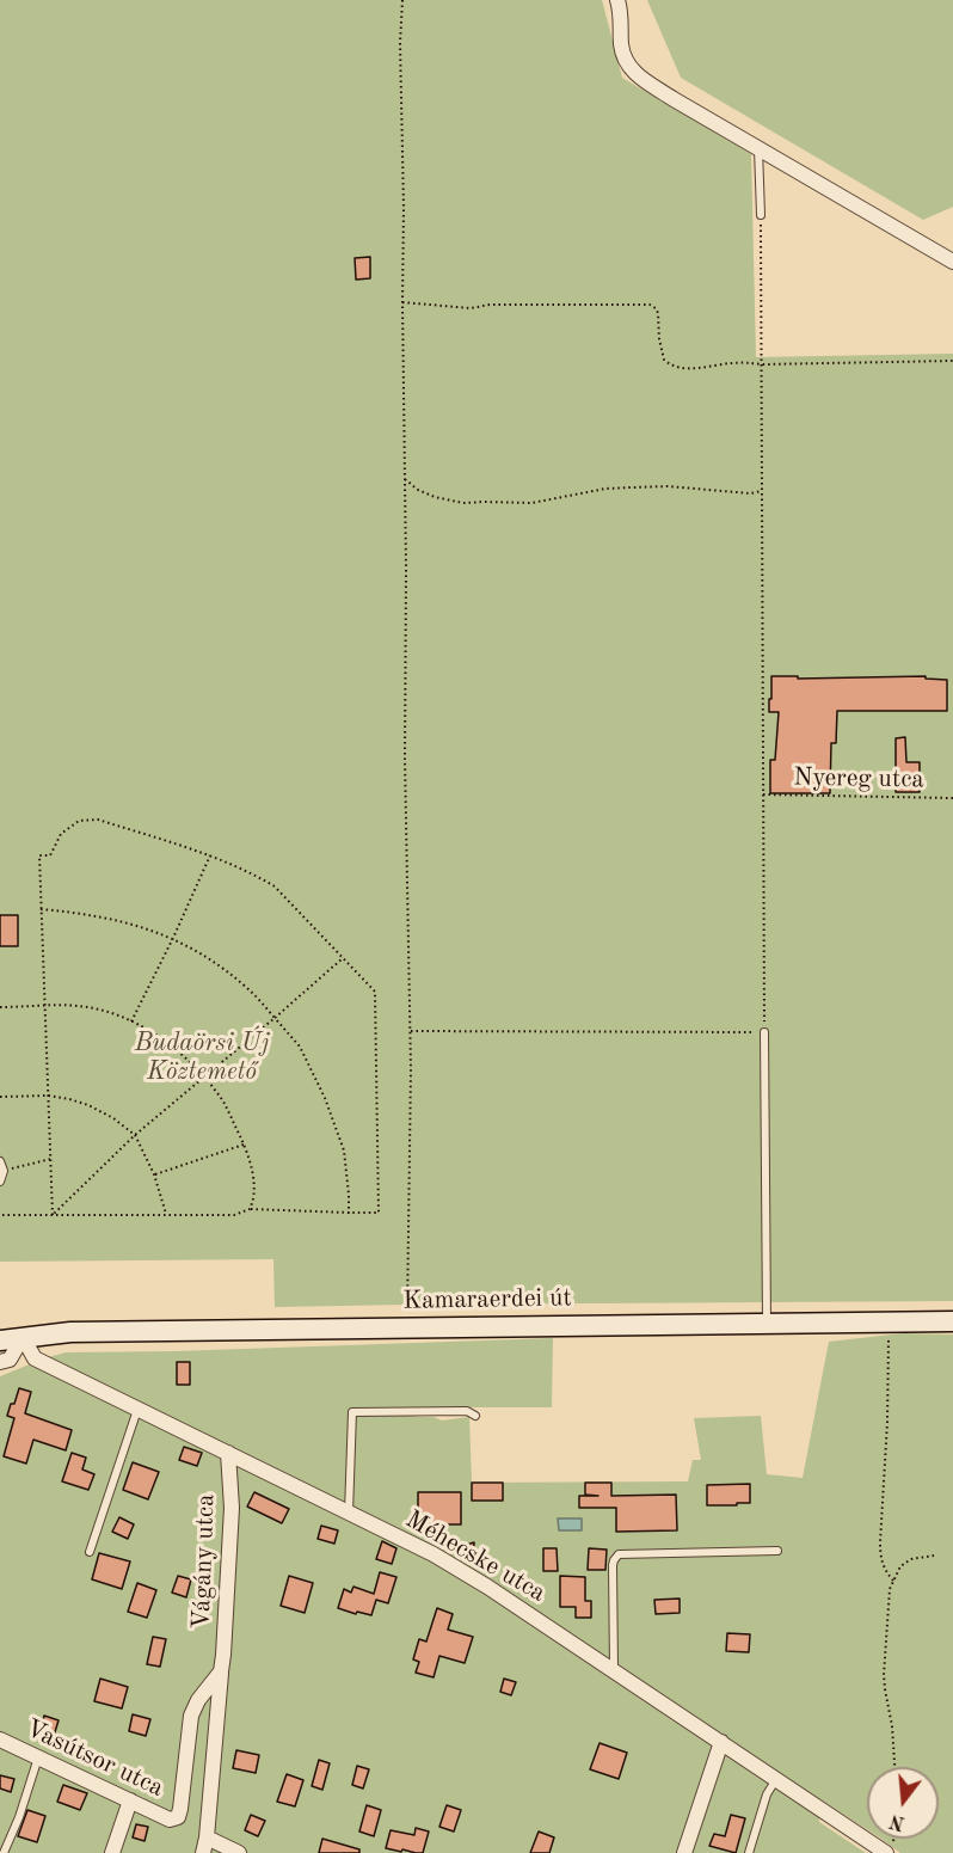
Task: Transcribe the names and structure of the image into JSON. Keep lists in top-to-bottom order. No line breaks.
{"streets":{"street":["Kamaraerdei út","Méhecske utca","Vágány utca","Vasútsor utca"],"path":["Nyereg utca"]},"crossings":[["Kamaraerdei út","Méhecske utca"],["Méhecske utca","Vágány utca"],["Vágány utca","Vasútsor utca"]],"parks":["Budaörsi Új Köztemető"],"north":"bottom"}
